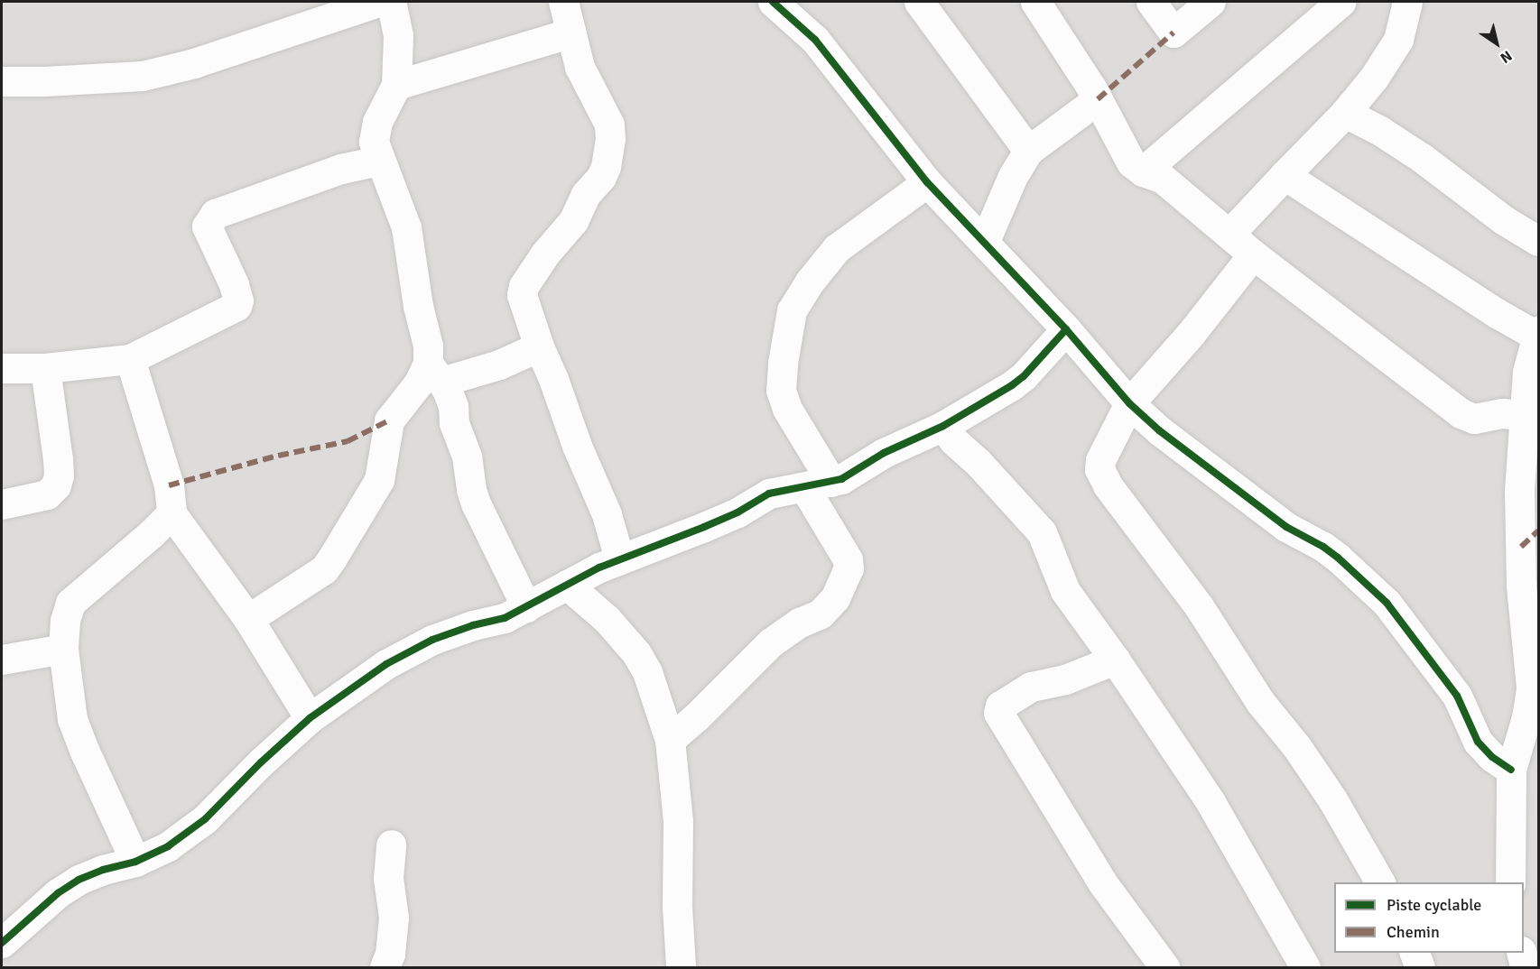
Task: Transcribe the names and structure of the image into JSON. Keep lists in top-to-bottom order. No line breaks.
{"legend":["Piste cyclable","Chemin"],"north":"bottom right"}
